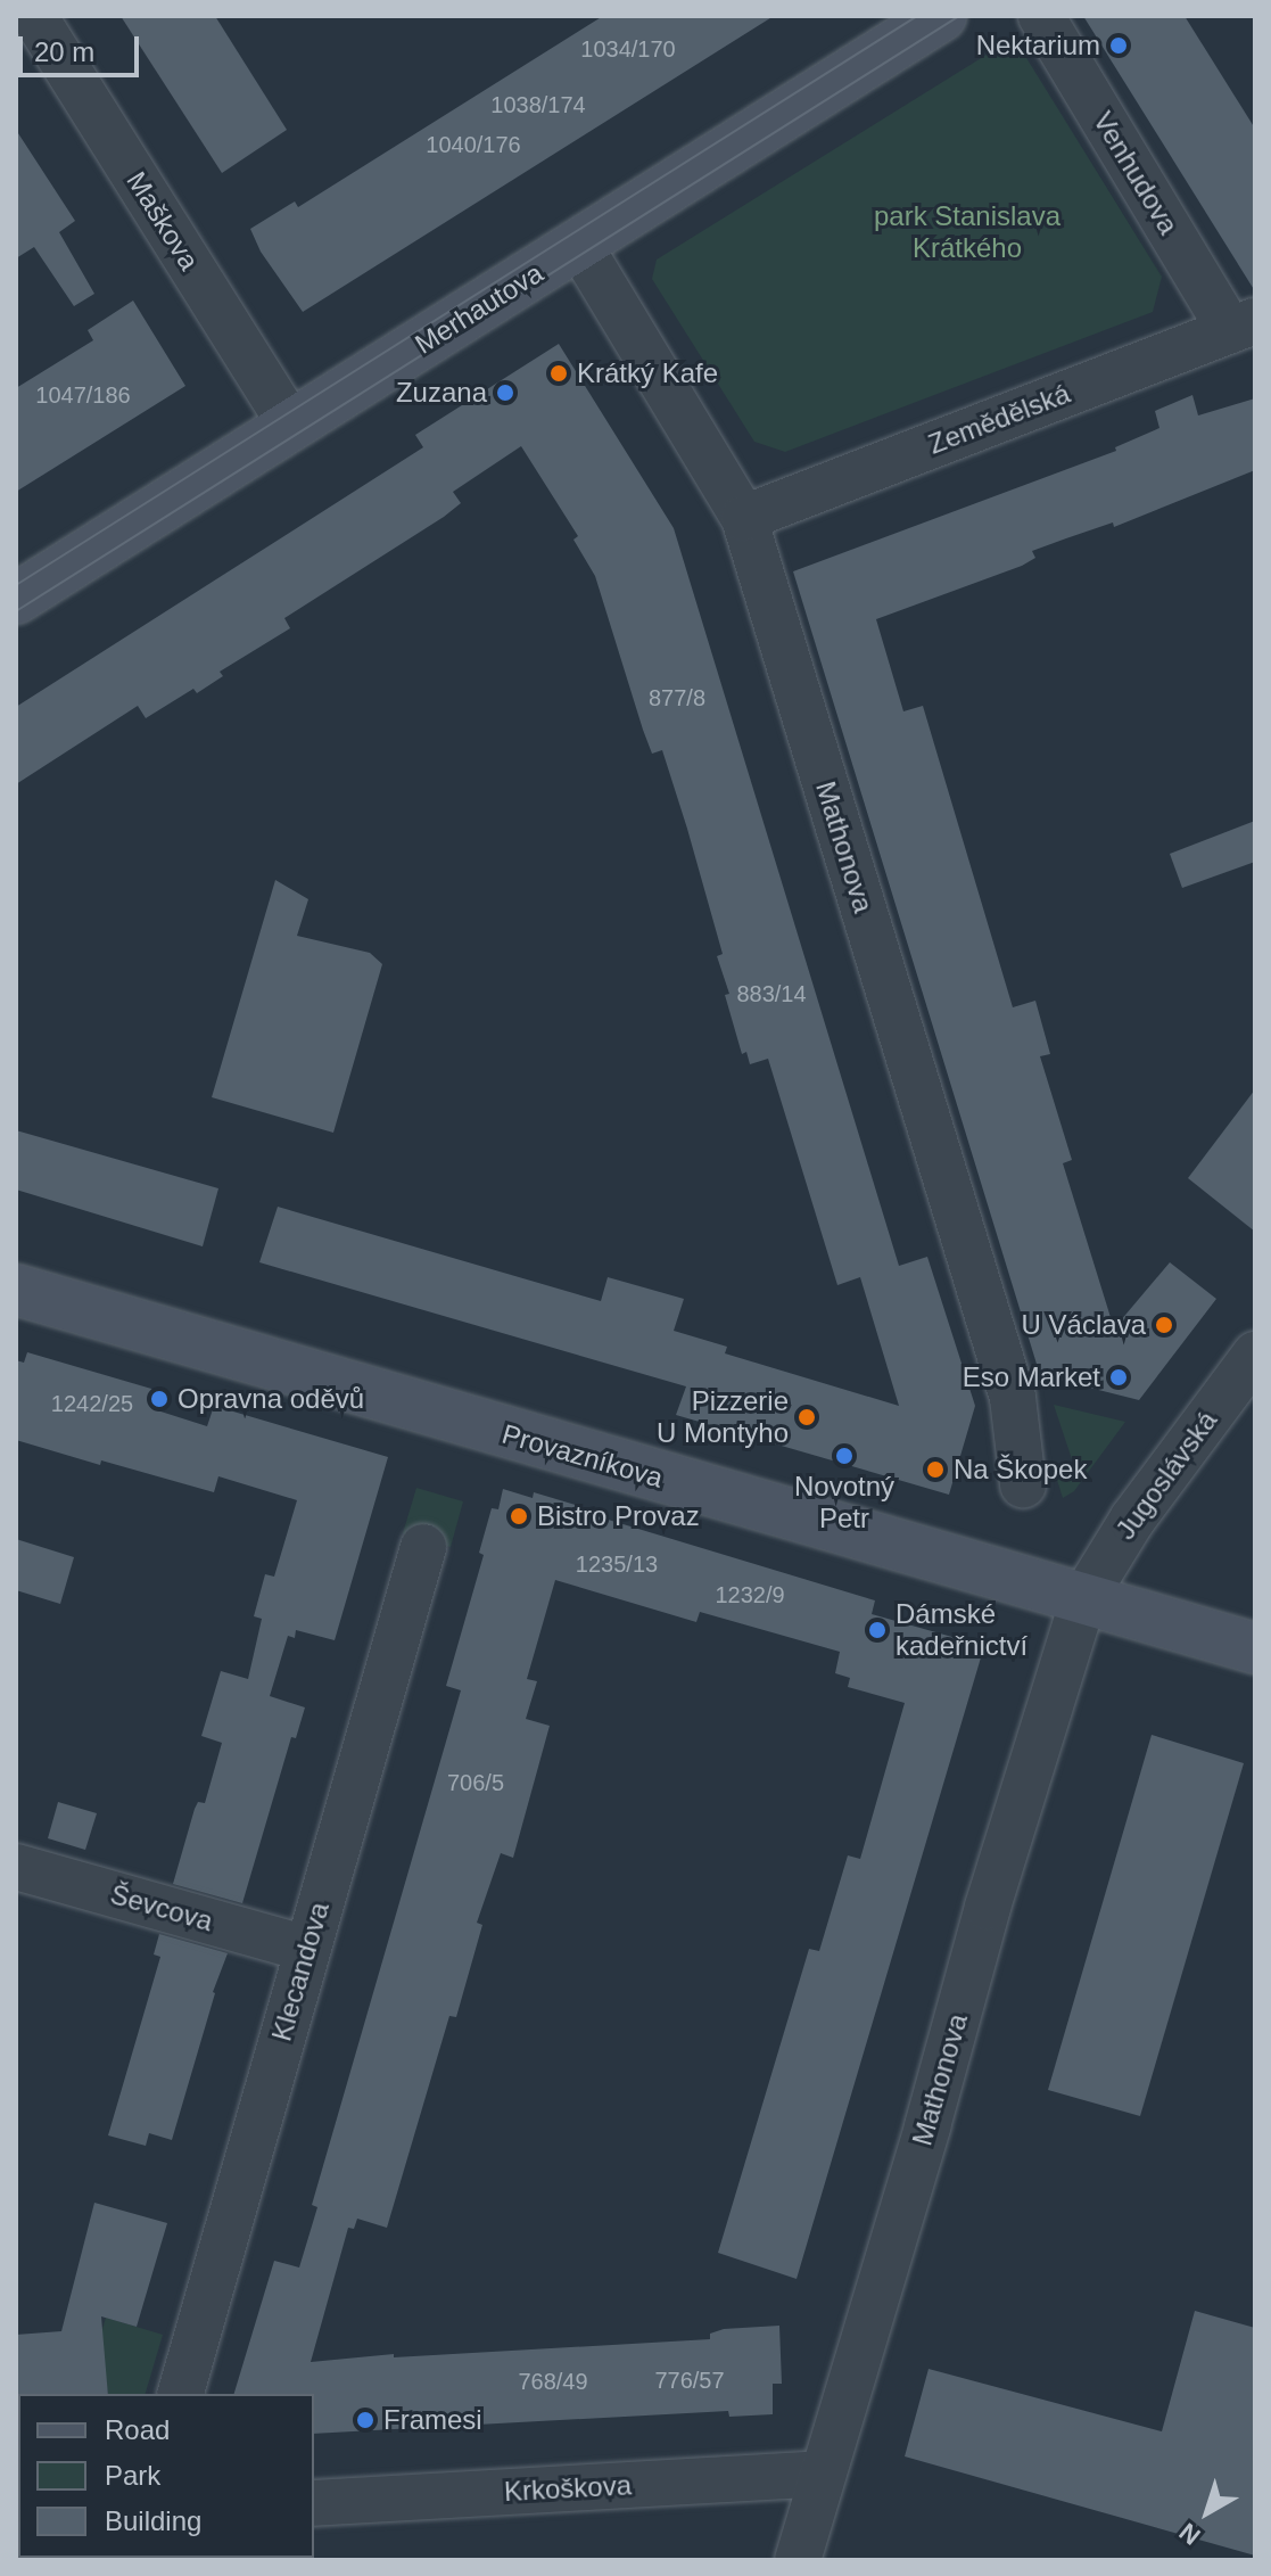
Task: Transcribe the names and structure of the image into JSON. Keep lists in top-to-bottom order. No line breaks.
{"streets":{"main road":["Merhautova","Provazníkova"],"street":["Venhudova","Maškova","Zemědělská","Mathonova","Jugoslávská","Ševcova","Klecandova","Krkoškova"]},"crossings":[["Venhudova","Zemědělská"],["Maškova","Merhautova"],["Merhautova","Mathonova"],["Zemědělská","Mathonova"],["Mathonova","Provazníkova"],["Mathonova","Jugoslávská"],["Mathonova","Krkoškova"],["Provazníkova","Jugoslávská"],["Ševcova","Klecandova"]],"parks":["park Stanislava Krátkého"],"places":["Nektarium","Krátký Kafe","Zuzana","U Václava","Eso Market","Opravna oděvů","Pizzerie U Montyho","Novotný Petr","Na Škopek","Bistro Provaz","Dámské kadeřnictví","Framesi"],"house_numbers":["1034/170","1038/174","1040/176","1047/186","877/8","883/14","1242/25","1235/13","1232/9","706/5","776/57","768/49"],"legend":["Road","Park","Building"],"scale_bar":"20 m","north":"bottom left"}
